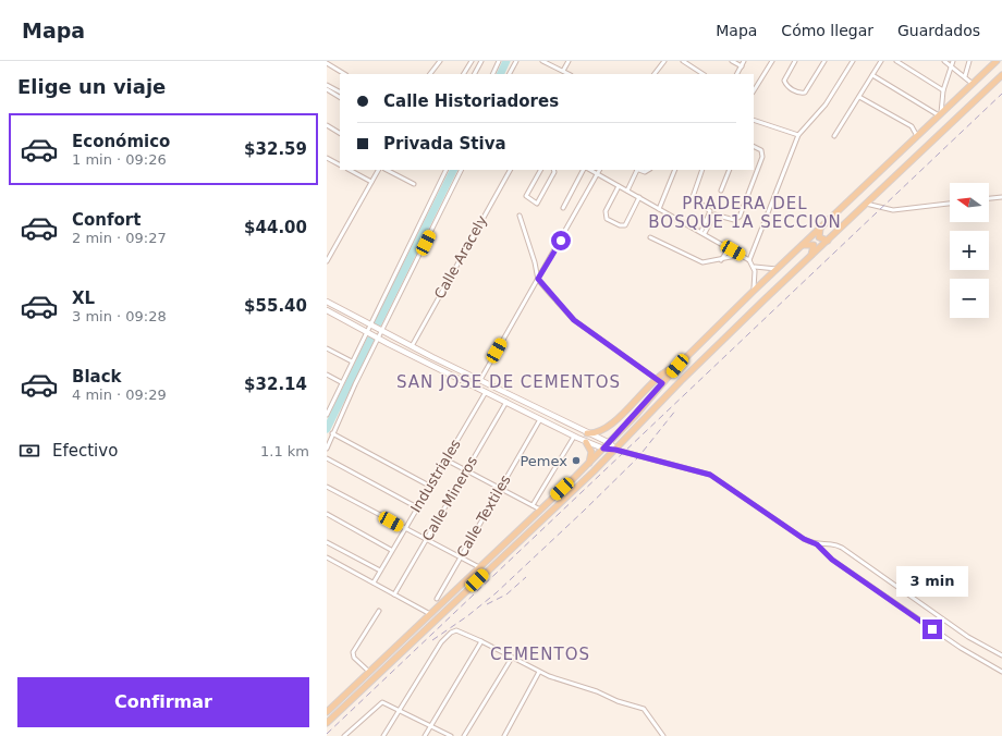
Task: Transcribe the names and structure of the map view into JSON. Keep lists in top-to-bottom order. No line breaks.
{"streets":{"street":["Calle Aracely","Industriales","Calle Mineros","Calle Textiles"]},"districts":["PRADERA DEL BOSQUE 1A SECCION","SAN JOSE DE CEMENTOS","CEMENTOS"],"places":["Pemex"],"north":"left","page":{"header":"Mapa","nav":["Mapa","Cómo llegar","Guardados"],"heading":"Elige un viaje","banner":["Calle Historiadores","Privada Stiva"],"list":[{"name":"Económico","note":"1 min · 09:26","value":"$32.59"},{"name":"Confort","note":"2 min · 09:27","value":"$44.00"},{"name":"XL","note":"3 min · 09:28","value":"$55.40"},{"name":"Black","note":"4 min · 09:29","value":"$32.14"}],"map_buttons":["+","−"],"pay":["Efectivo","1.1 km"],"bubble":"3 min","buttons":"Confirmar"}}
